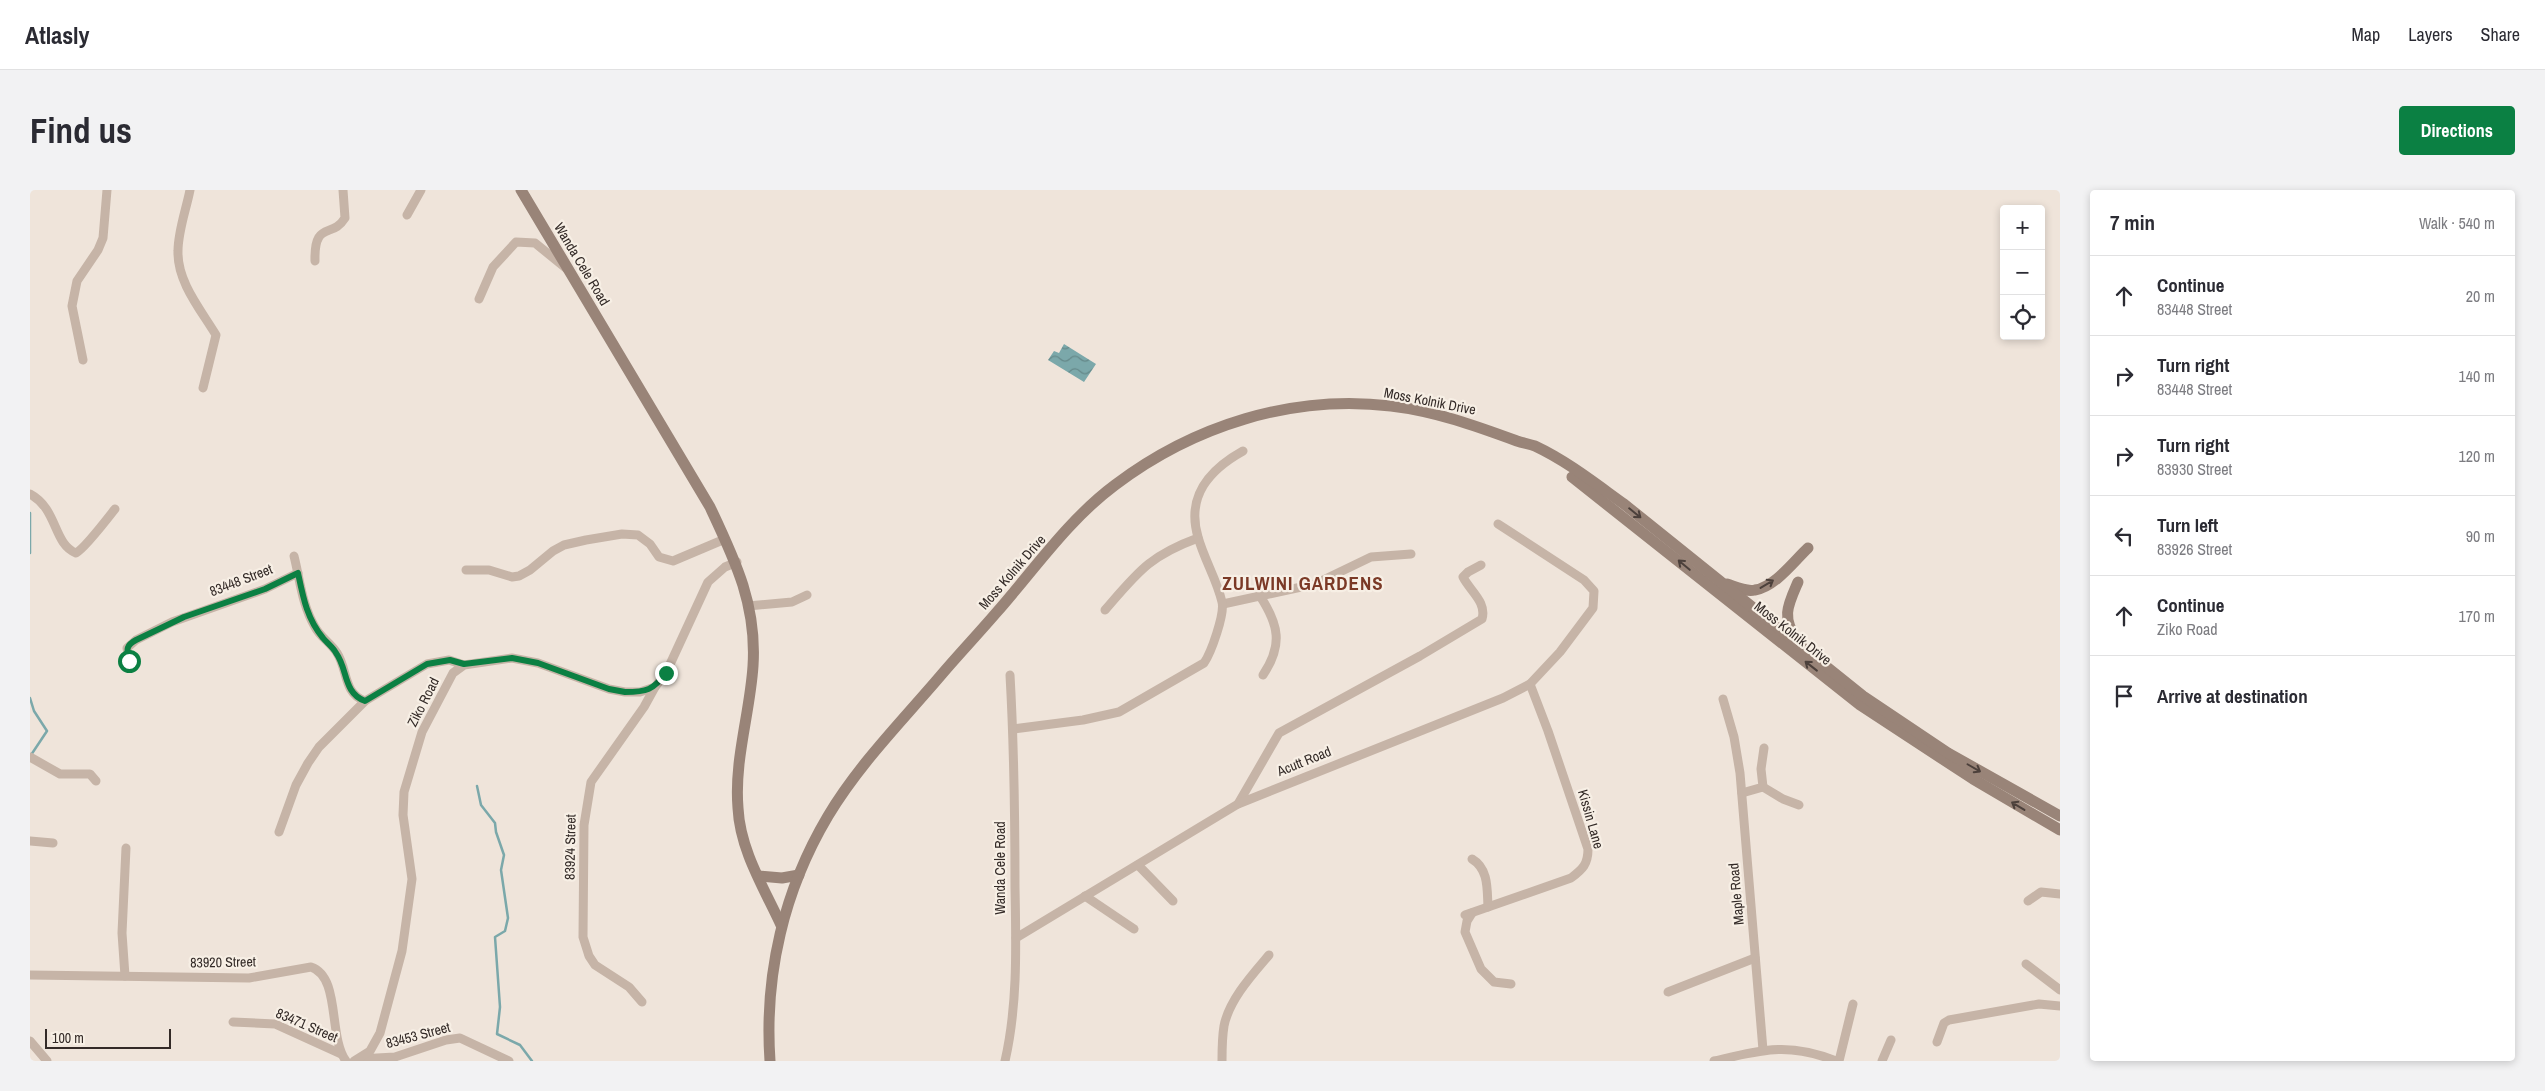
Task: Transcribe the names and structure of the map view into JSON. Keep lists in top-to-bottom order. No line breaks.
{"streets":{"main road":["Wanda Cele Road","Moss Kolnik Drive"],"street":["83448 Street","Ziko Road","Acutt Road","Kissin Lane","83924 Street","Maple Road","83920 Street","83471 Street","83453 Street"]},"crossings":[["Wanda Cele Road","Moss Kolnik Drive"],["Wanda Cele Road","Acutt Road"],["Ziko Road","83453 Street"],["Acutt Road","Kissin Lane"],["83920 Street","83471 Street"]],"districts":["ZULWINI GARDENS"],"scale_bar":"100 m","page":{"header":"Atlasly","nav":["Map","Layers","Share"],"buttons":"Directions","title":"Find us","heading":["7 min","Walk · 540 m"],"map_buttons":["+","−"],"list":[["Continue","83448 Street","20 m"],["Turn right","83448 Street","140 m"],["Turn right","83930 Street","120 m"],["Turn left","83926 Street","90 m"],["Continue","Ziko Road","170 m"],"Arrive at destination"],"scale":"100 m"}}
